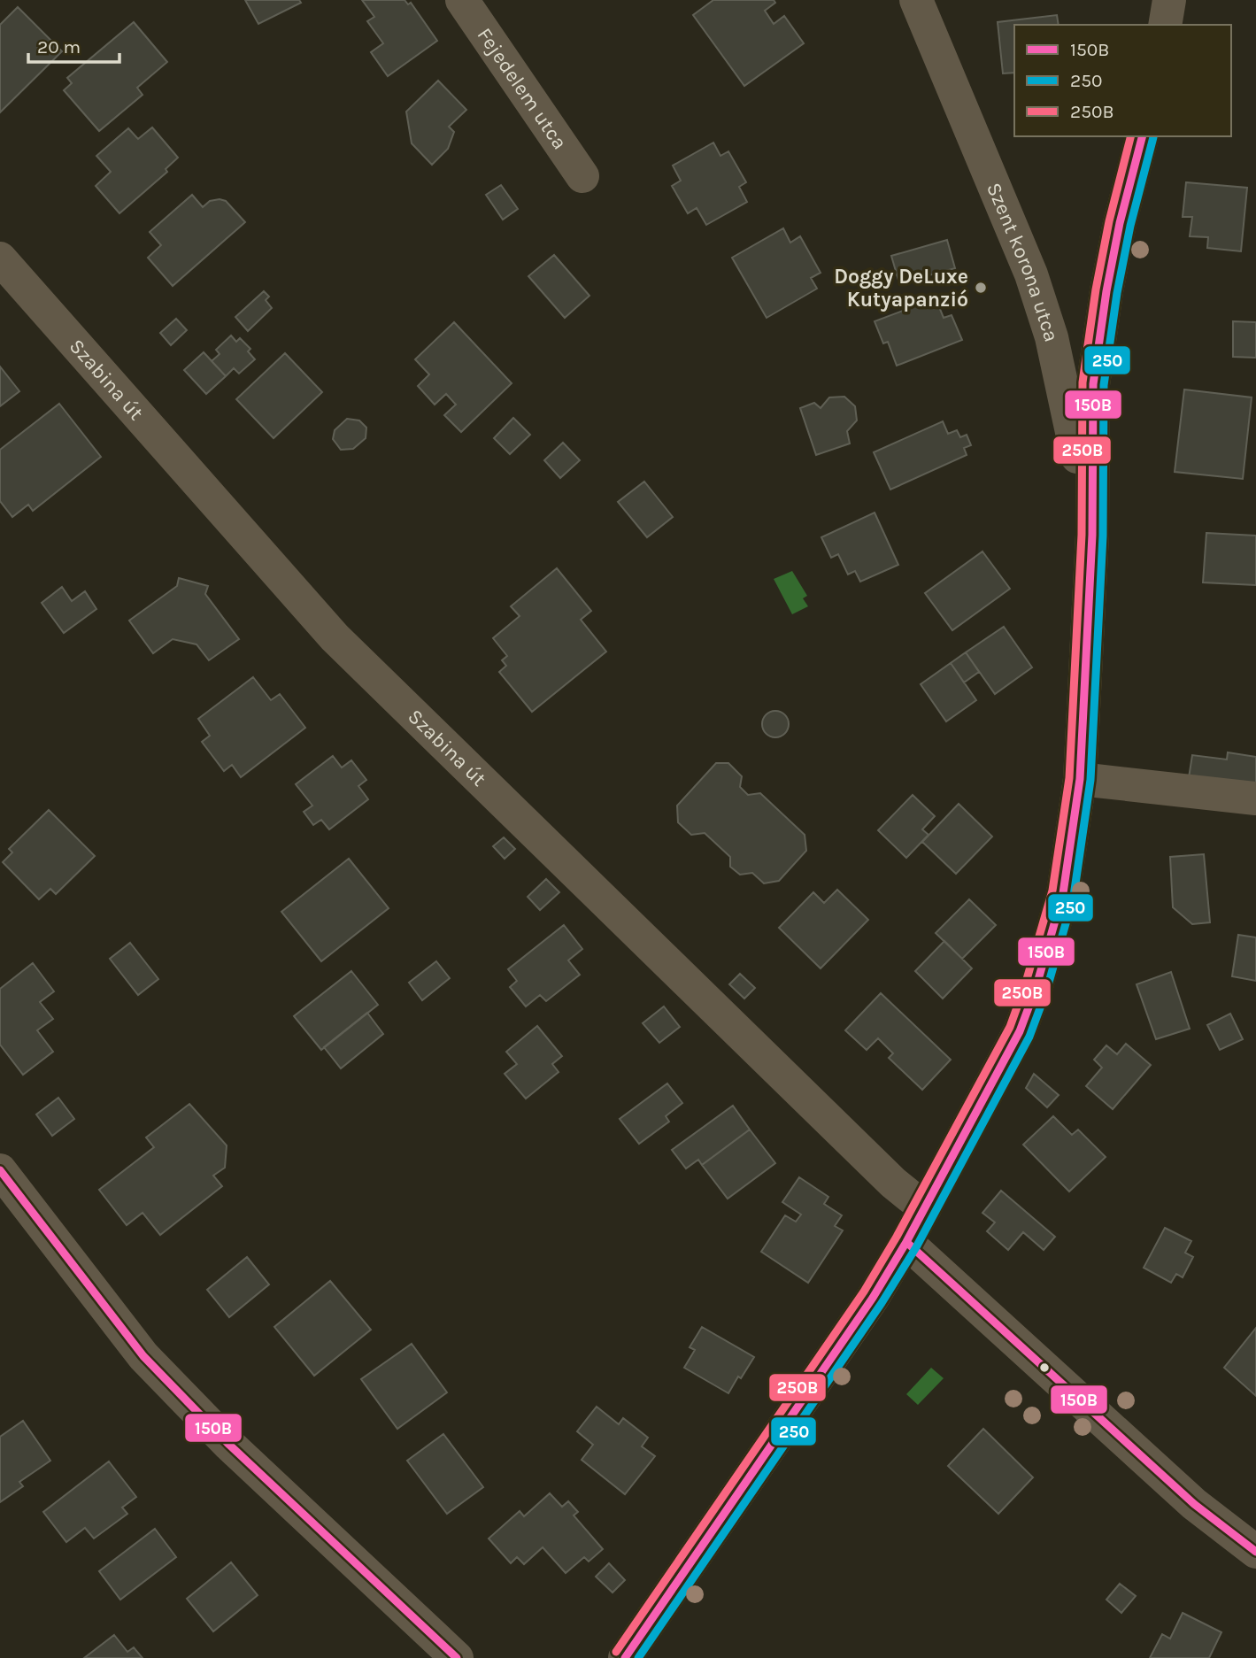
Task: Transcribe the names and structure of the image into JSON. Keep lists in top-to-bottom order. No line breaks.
{"streets":{"street":["Fejedelem utca","Szent korona utca","Szabina út"]},"places":["Doggy DeLuxe Kutyapanzió"],"lines":["transit line 150B","transit line 250B","transit line 250"],"legend":["150B","250","250B"],"scale_bar":"20 m"}
